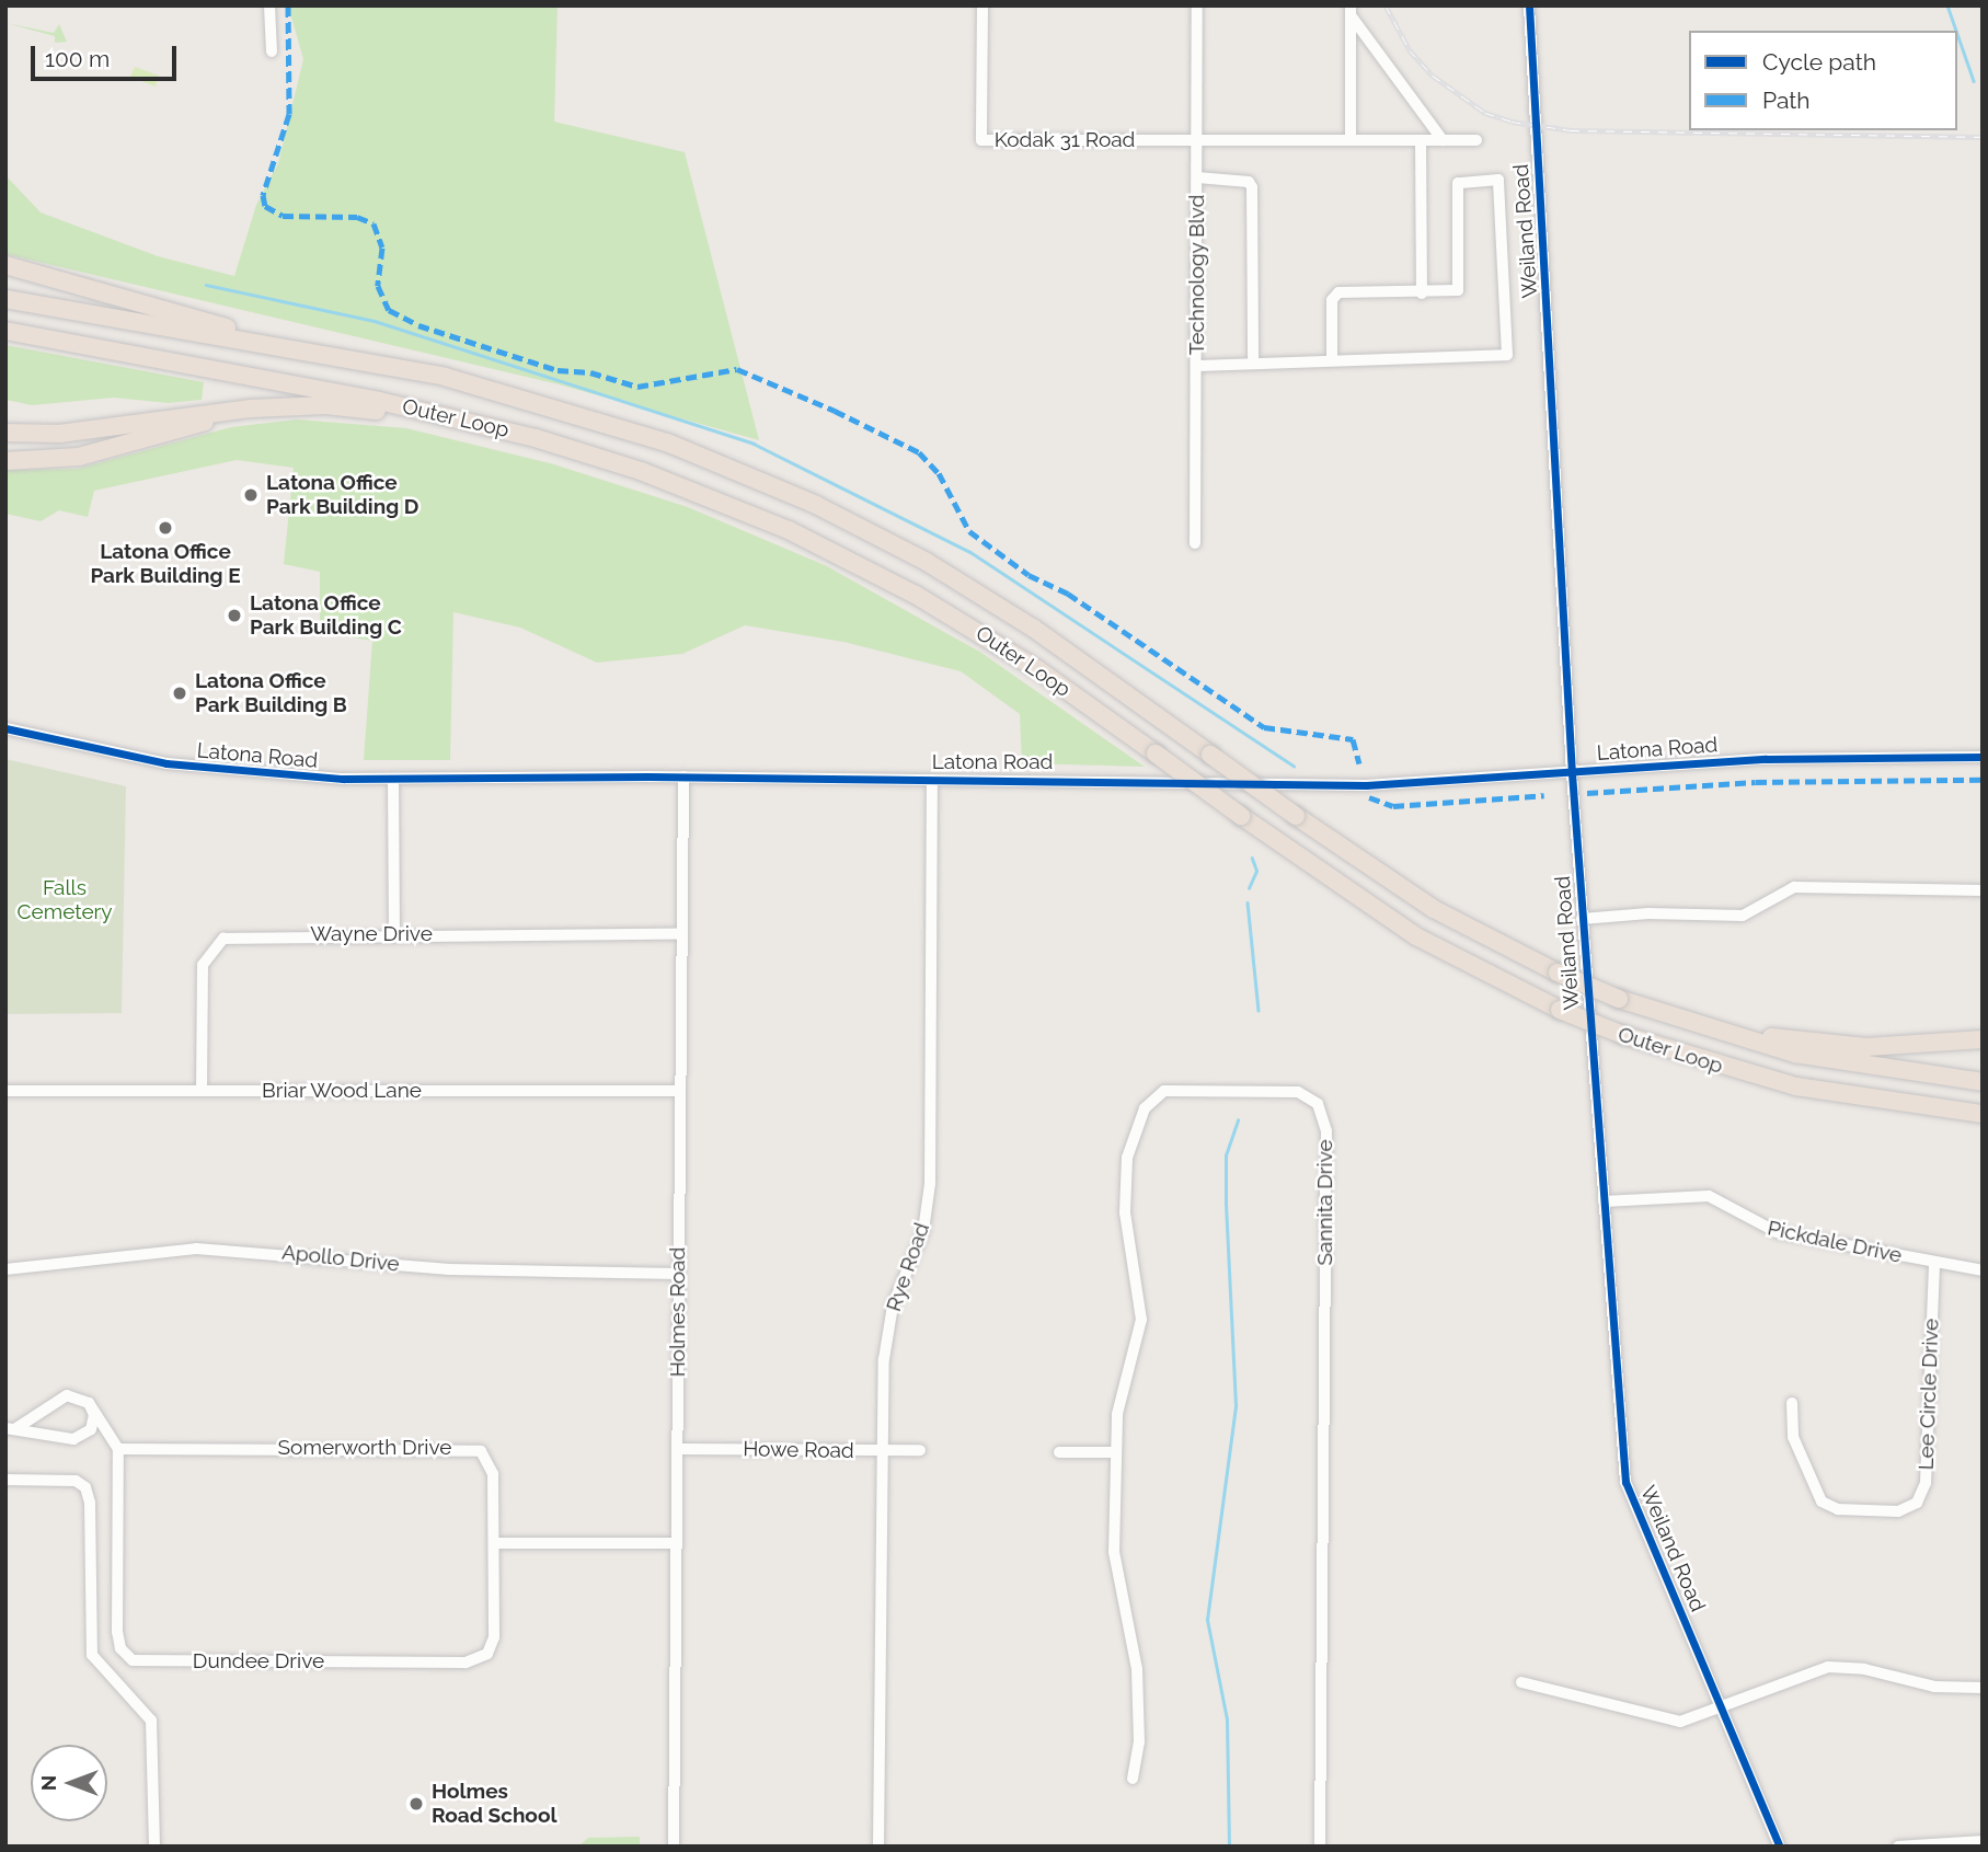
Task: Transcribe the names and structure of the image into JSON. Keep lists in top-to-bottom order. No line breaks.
{"streets":{"highway":["Outer Loop"],"street":["Kodak 31 Road","Weiland Road","Technology Blvd","Latona Road","Wayne Drive","Briar Wood Lane","Sannita Drive","Pickdale Drive","Apollo Drive","Rye Road","Holmes Road","Lee Circle Drive","Somerworth Drive","Howe Road","Dundee Drive"]},"crossings":[["Kodak 31 Road","Technology Blvd"],["Weiland Road","Latona Road"],["Weiland Road","Pickdale Drive"],["Latona Road","Rye Road"],["Latona Road","Holmes Road"],["Wayne Drive","Briar Wood Lane"],["Wayne Drive","Holmes Road"],["Briar Wood Lane","Holmes Road"],["Pickdale Drive","Lee Circle Drive"],["Apollo Drive","Holmes Road"],["Rye Road","Howe Road"],["Holmes Road","Howe Road"],["Somerworth Drive","Dundee Drive"]],"parks":["Falls Cemetery"],"places":["Latona Office Park Building D","Latona Office Park Building E","Latona Office Park Building C","Latona Office Park Building B","Holmes Road School"],"legend":["Cycle path","Path"],"scale_bar":"100 m","north":"left"}
